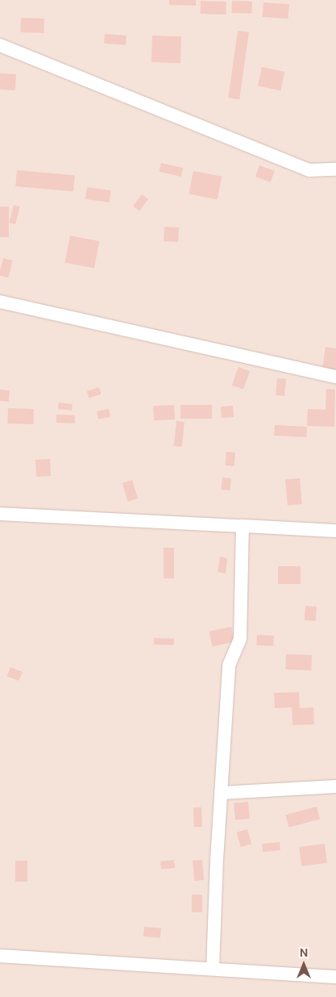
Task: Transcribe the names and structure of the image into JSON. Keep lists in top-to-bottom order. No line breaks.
{"north":"top"}
